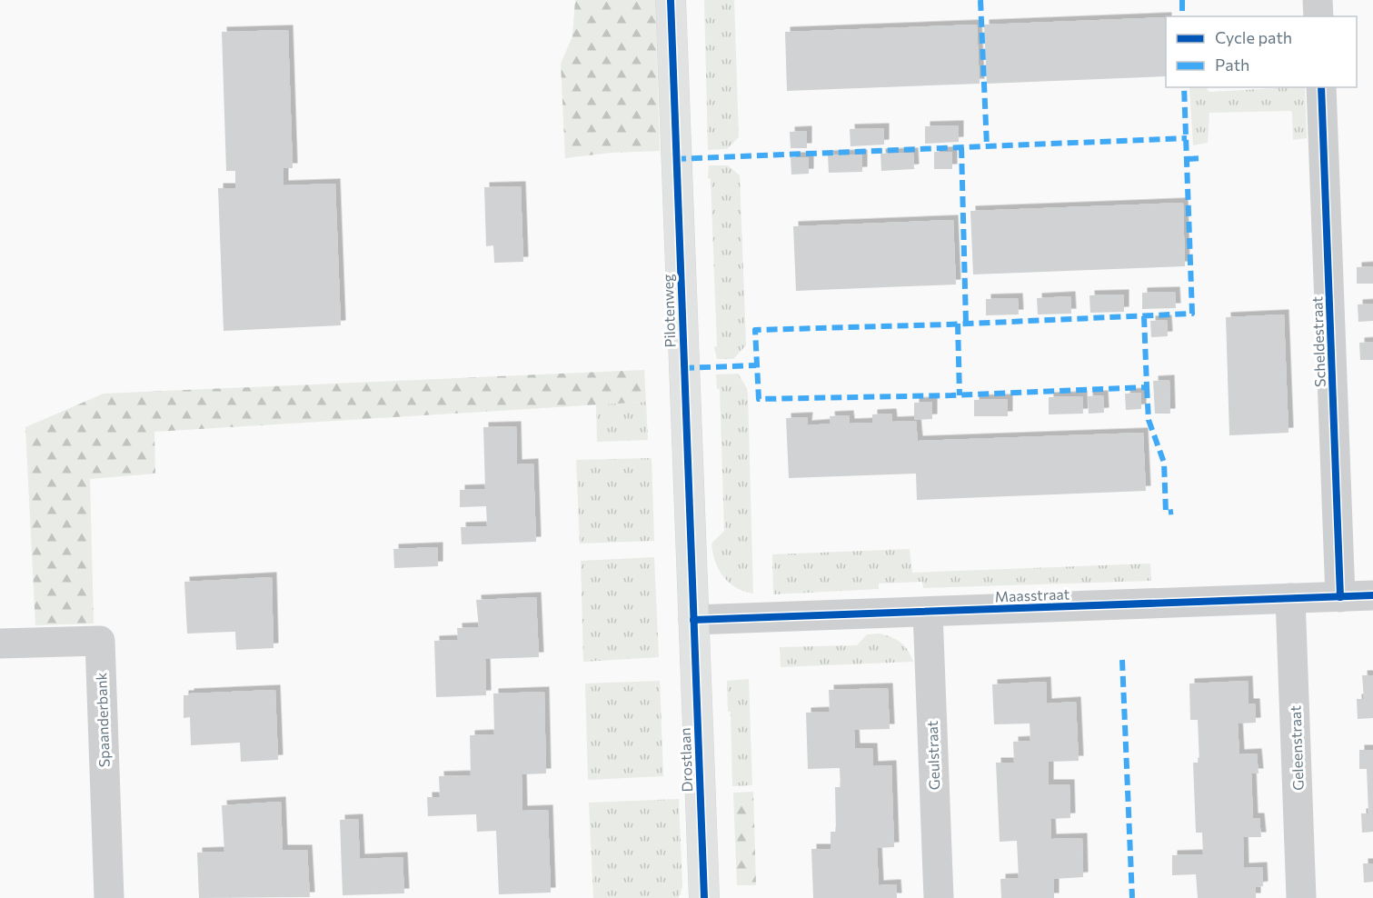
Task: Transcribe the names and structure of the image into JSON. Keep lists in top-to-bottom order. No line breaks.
{"streets":{"street":["Pilotenweg","Scheldestraat","Maasstraat","Spaanderbank","Geleenstraat","Geulstraat","Drostlaan"]},"crossings":[["Pilotenweg","Maasstraat"],["Pilotenweg","Drostlaan"],["Scheldestraat","Maasstraat"],["Maasstraat","Geleenstraat"],["Maasstraat","Geulstraat"],["Maasstraat","Drostlaan"]],"legend":["Cycle path","Path"]}
